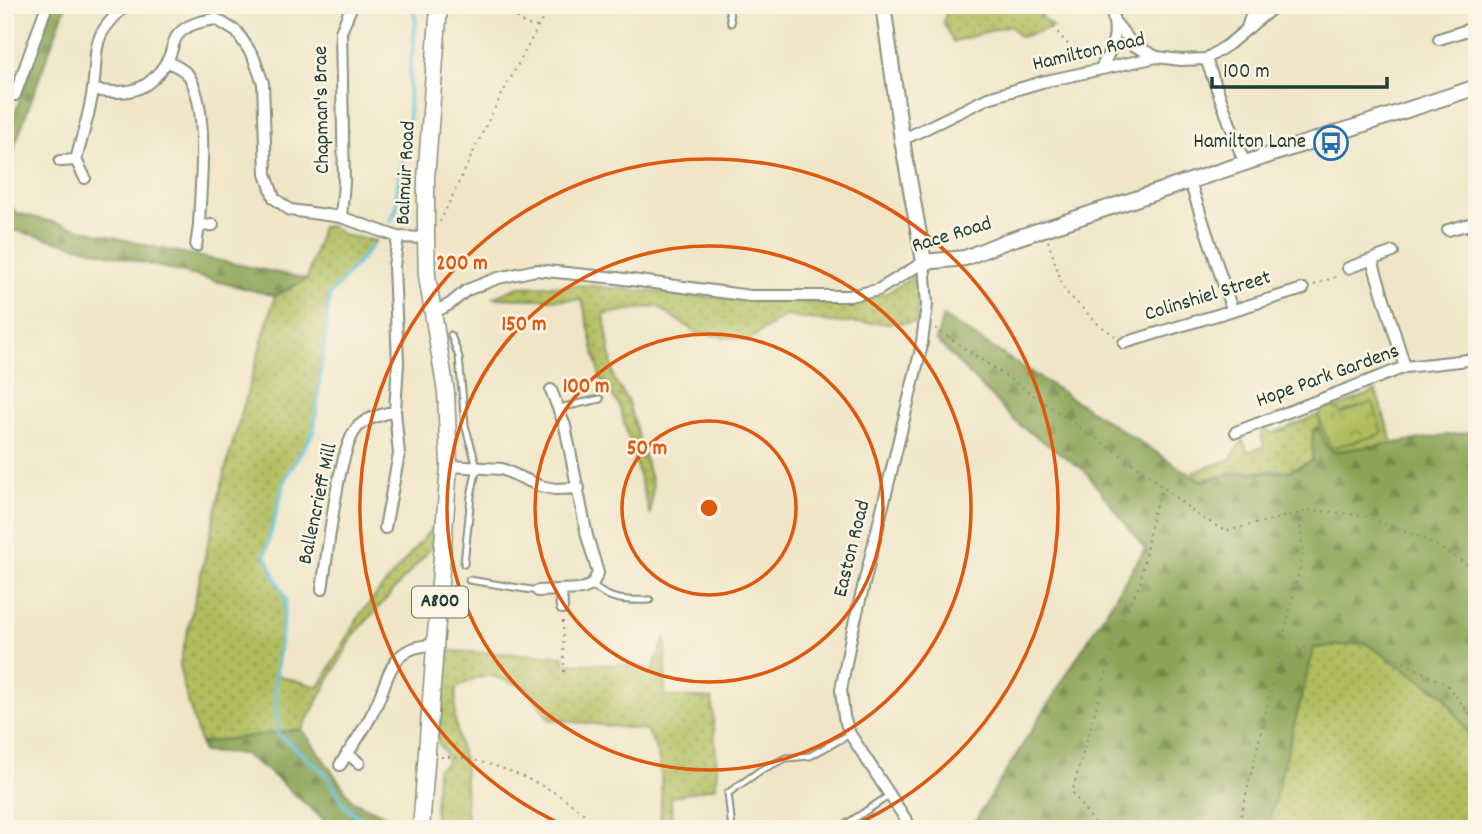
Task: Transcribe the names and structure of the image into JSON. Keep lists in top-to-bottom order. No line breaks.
{"streets":{"main road":["Balmuir Road","A800"],"street":["Hamilton Road","Chapman's Brae","Race Road","Colinshiel Street","Hope Park Gardens","Ballencrieff Mill","Easton Road"]},"crossings":[["Balmuir Road","Race Road"],["Balmuir Road","A800"],["Race Road","Easton Road"]],"places":{"bus stop":["Hamilton Lane"]},"scale_bar":"100 m","rings":["200 m","150 m","100 m","50 m"]}
